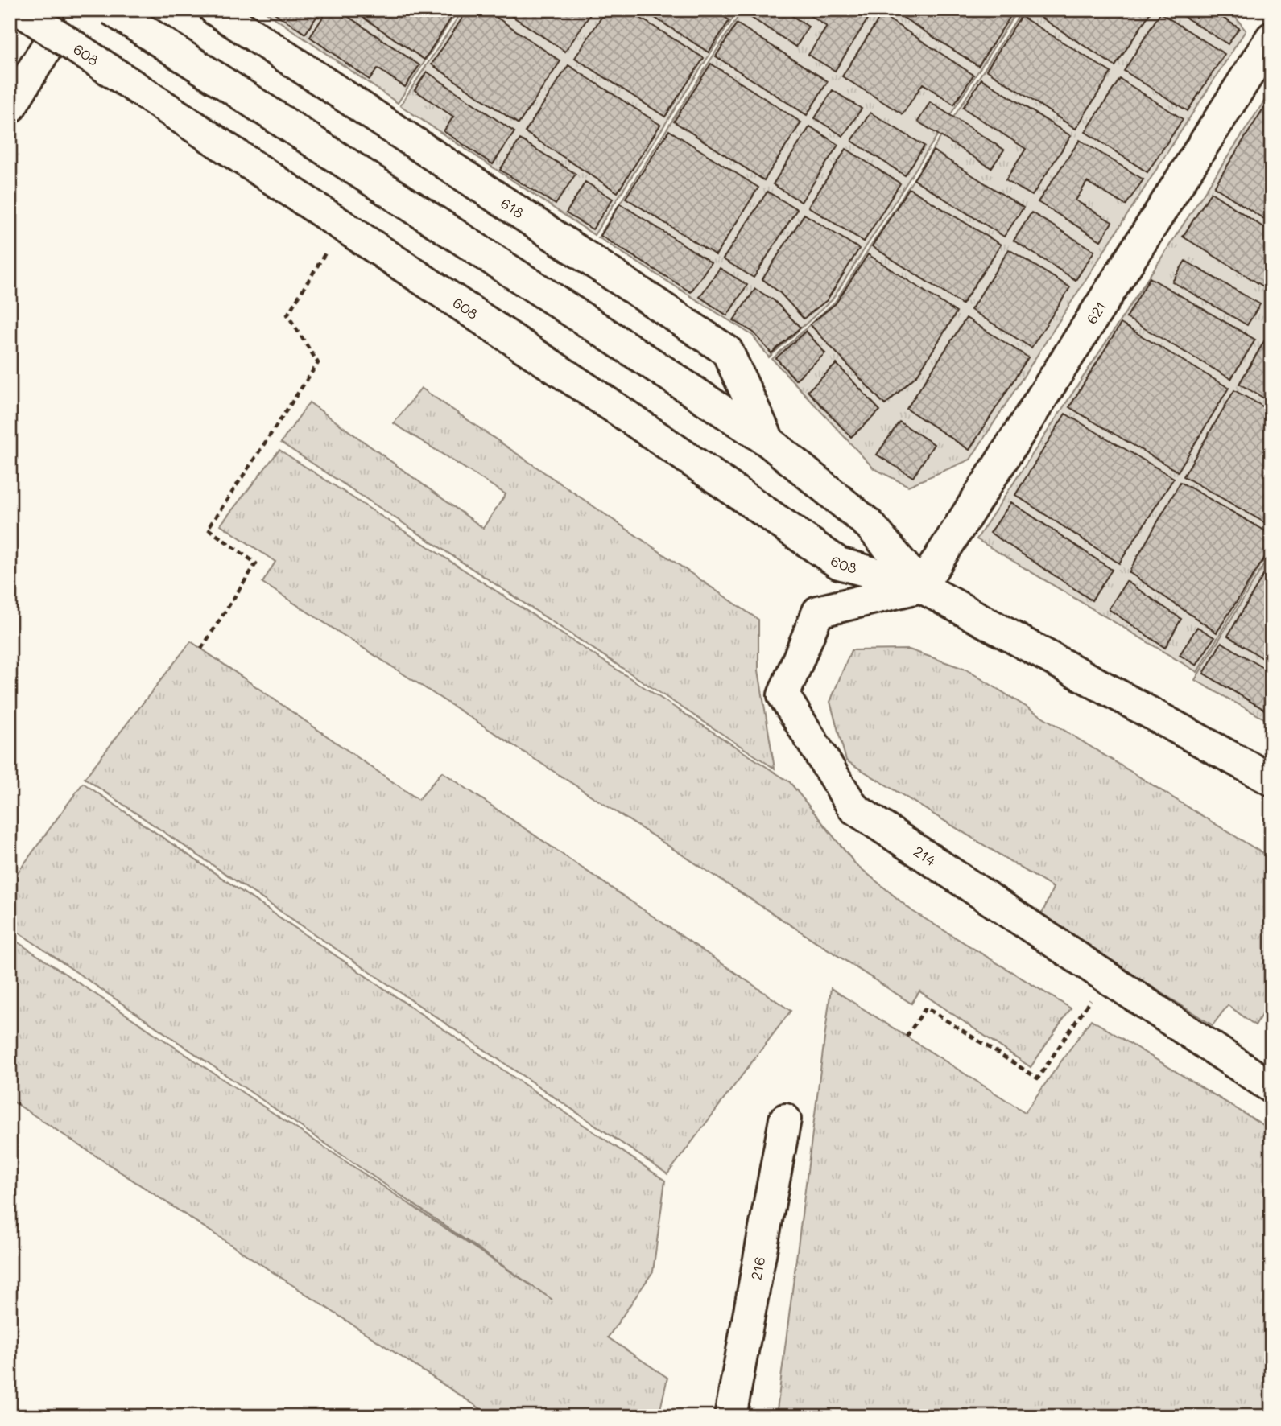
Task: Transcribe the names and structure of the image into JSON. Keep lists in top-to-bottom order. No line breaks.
{"streets":{"street":["608","618","621","214","216"]},"crossings":[["608","618"],["608","621"],["608","214"],["621","214"]]}
